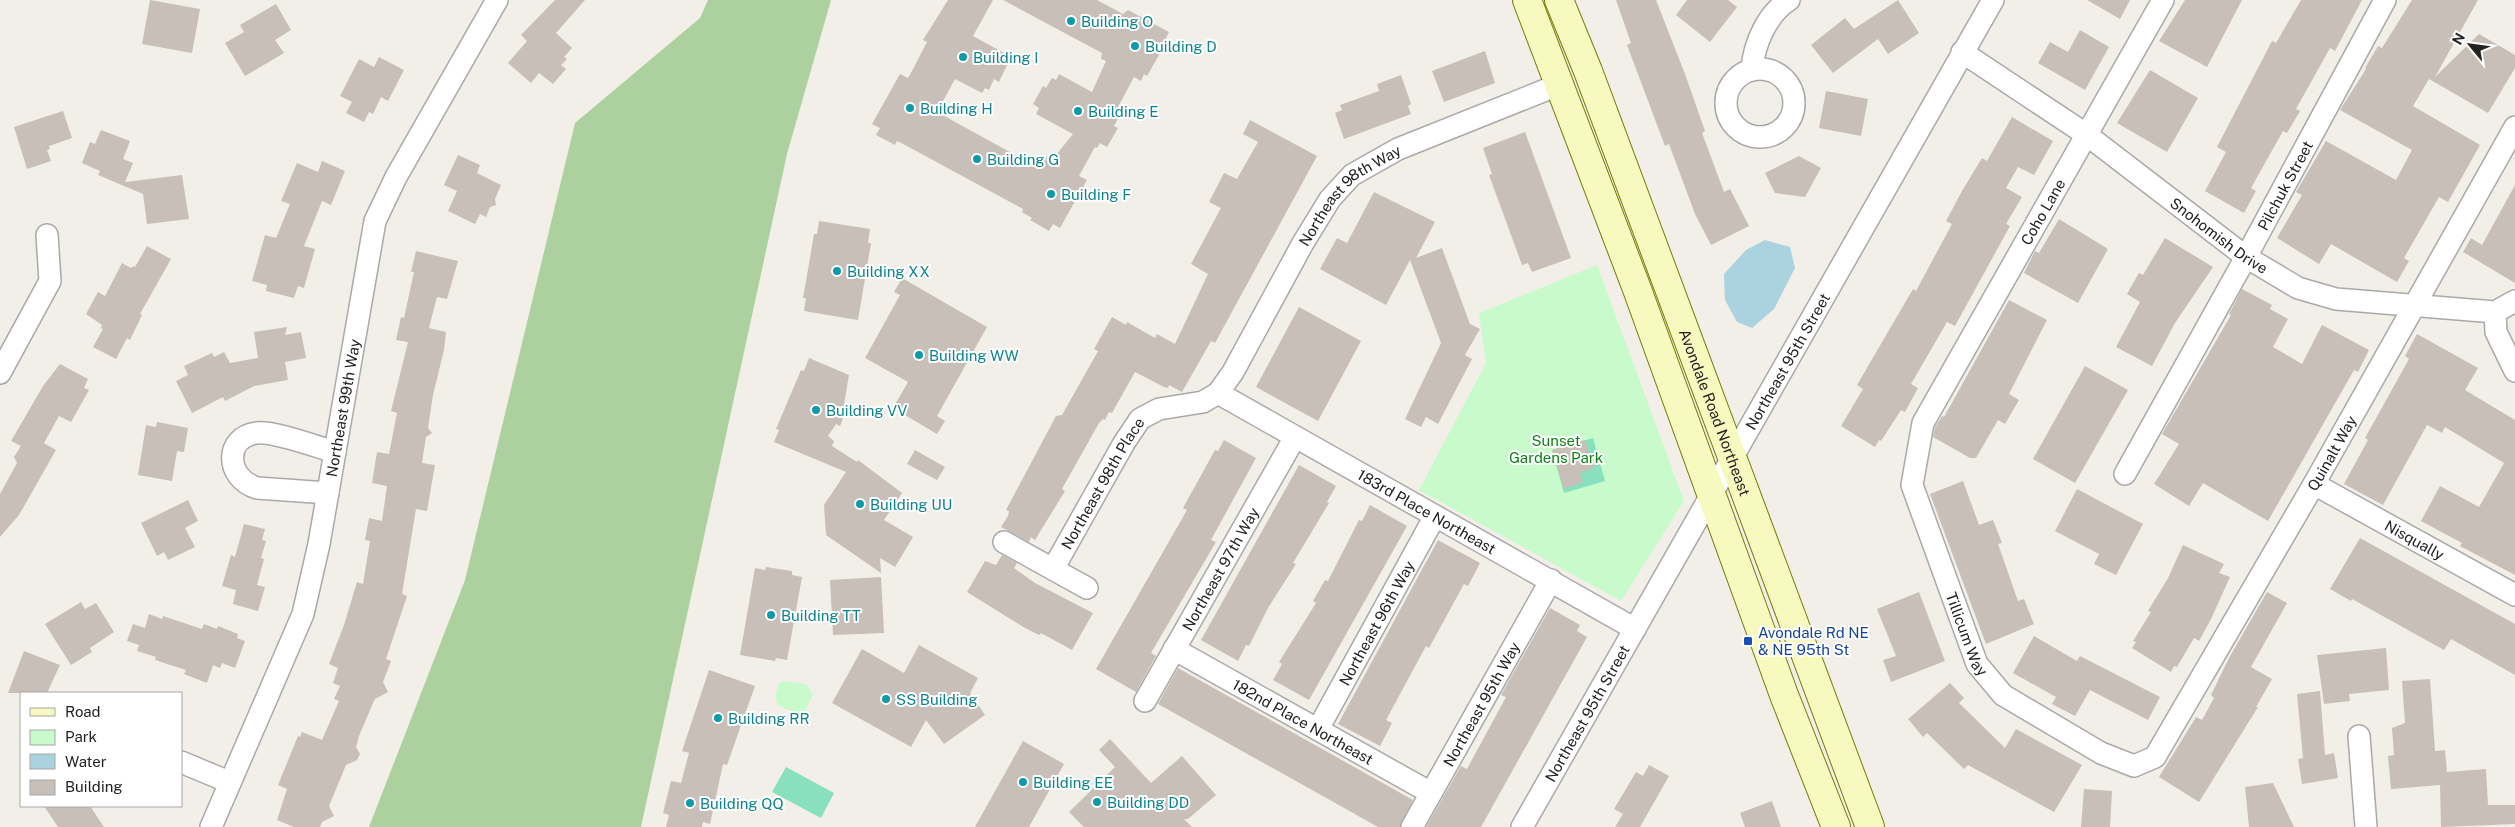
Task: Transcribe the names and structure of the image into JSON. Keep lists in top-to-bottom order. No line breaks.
{"streets":{"main road":["Avondale Road Northeast"],"street":["Pilchuk Street","Northeast 98th Way","Coho Lane","Snohomish Drive","Northeast 95th Street","Northeast 99th Way","Quinalt Way","Northeast 98th Place","183rd Place Northeast","Nisqually","Northeast 97th Way","Northeast 96th Way","Tillicum Way","Northeast 95th Way","182nd Place Northeast"]},"crossings":[["Pilchuk Street","Snohomish Drive"],["Northeast 98th Way","Avondale Road Northeast"],["Northeast 98th Way","Northeast 98th Place"],["Northeast 98th Way","183rd Place Northeast"],["Coho Lane","Snohomish Drive"],["Coho Lane","Tillicum Way"],["Snohomish Drive","Northeast 95th Street"],["Snohomish Drive","Quinalt Way"],["Northeast 95th Street","Avondale Road Northeast"],["Northeast 95th Street","183rd Place Northeast"],["Quinalt Way","Nisqually"],["Quinalt Way","Tillicum Way"],["Northeast 98th Place","183rd Place Northeast"],["183rd Place Northeast","Northeast 97th Way"],["183rd Place Northeast","Northeast 96th Way"],["183rd Place Northeast","Northeast 95th Way"],["Northeast 97th Way","182nd Place Northeast"],["Northeast 96th Way","182nd Place Northeast"],["Northeast 95th Way","182nd Place Northeast"]],"parks":["Sunset Gardens Park"],"places":{"other":["Building O","Building D","Building I","Building H","Building E","Building G","Building F","Building XX","Building WW","Building VV","Building UU","Building TT","SS Building","Building RR","Building EE","Building DD","Building QQ"],"transit":["Avondale Rd NE & NE 95th St"]},"legend":["Road","Park","Water","Building"],"north":"top left"}
